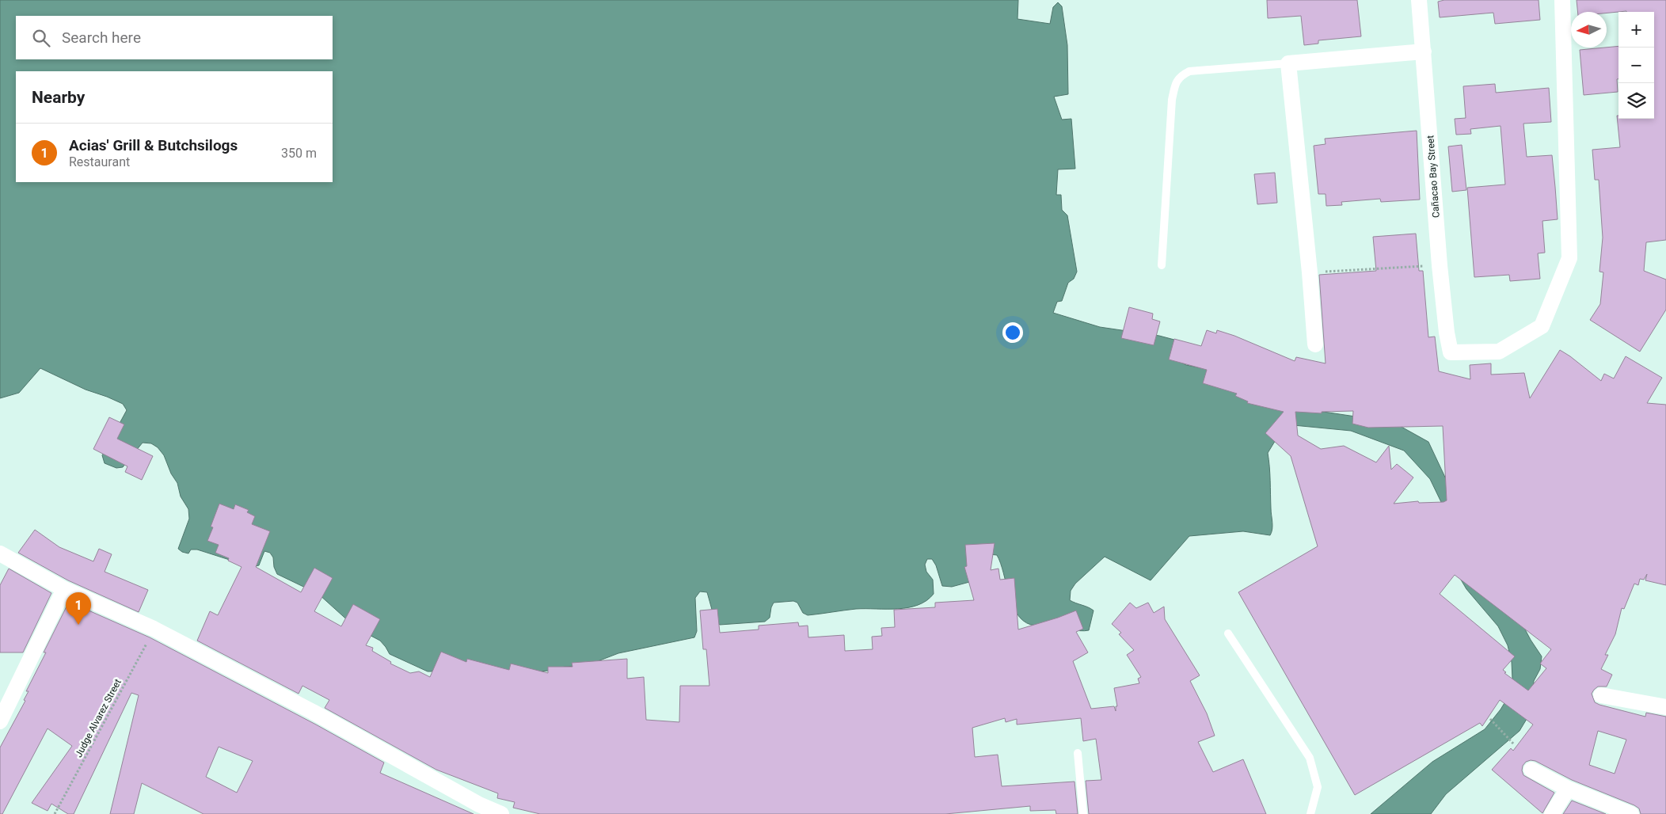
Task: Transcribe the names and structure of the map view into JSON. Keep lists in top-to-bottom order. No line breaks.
{"streets":{"street":["Cañacao Bay Street"],"path":["Judge Alvarez Street"]},"north":"left","page":{"map_buttons":["+","−"],"search":"Search here","heading":"Nearby","list":[{"mark":"1","name":"Acias' Grill & Butchsilogs","note":"Restaurant","value":"350 m"}],"pins":"1"}}
